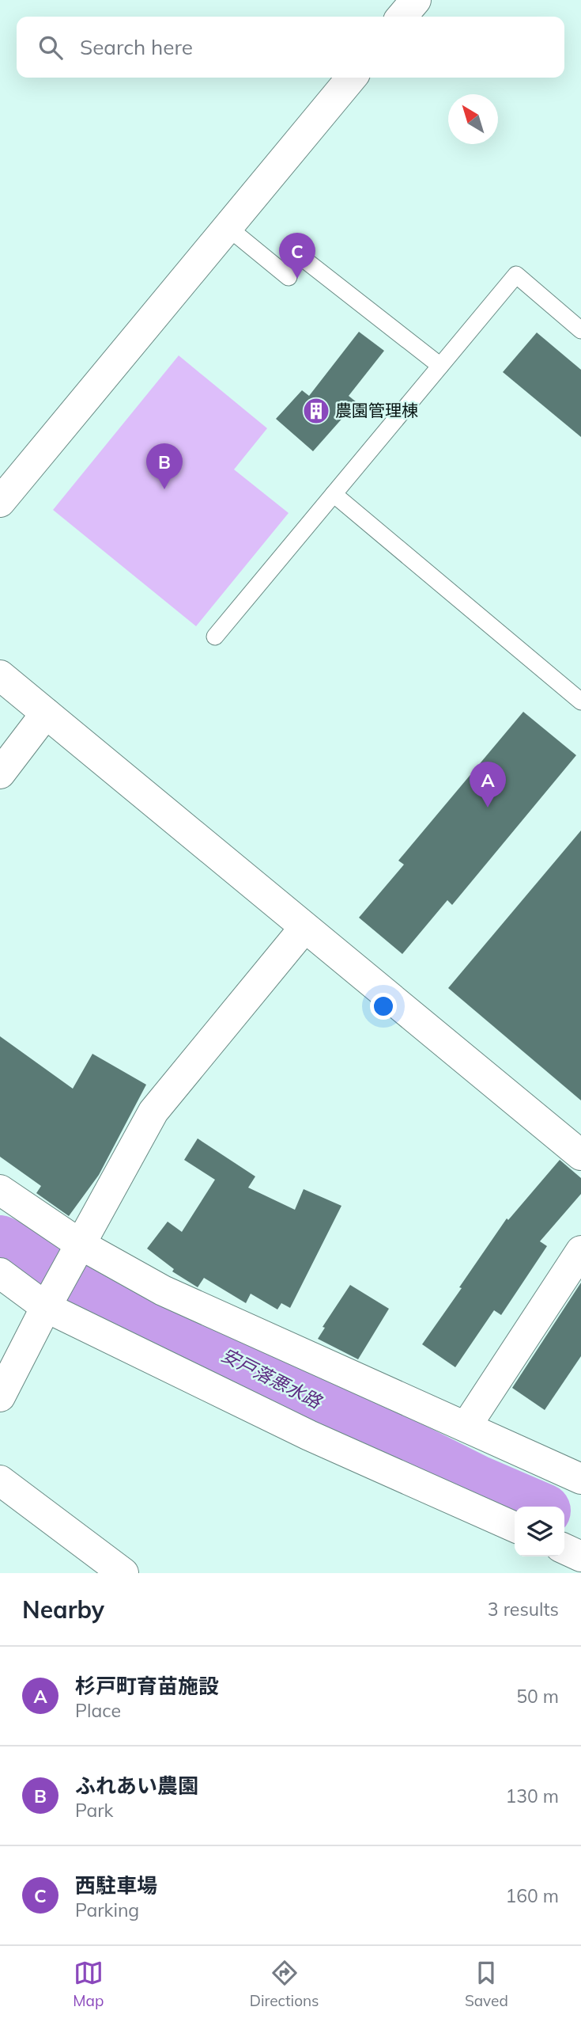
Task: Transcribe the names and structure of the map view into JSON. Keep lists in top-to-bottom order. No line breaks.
{"water":["安戸落悪水路"],"places":{"building":["農園管理棟"]},"north":"top left","page":{"search":"Search here","pins":["C","B","A"],"heading":["Nearby","3 results"],"list":[{"mark":"A","name":"杉戸町育苗施設","note":"Place","value":"50 m"},{"mark":"B","name":"ふれあい農園","note":"Park","value":"130 m"},{"mark":"C","name":"西駐車場","note":"Parking","value":"160 m"}],"nav":["Map","Directions","Saved"]}}
